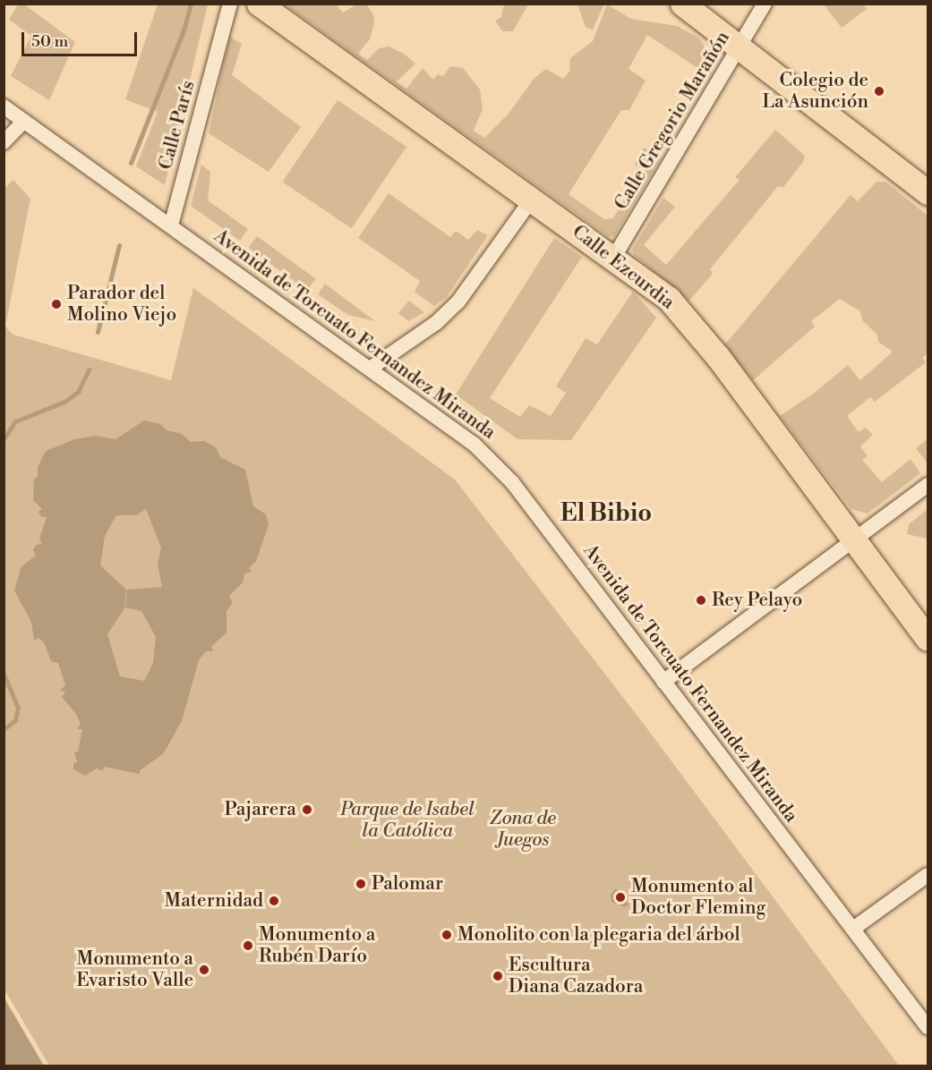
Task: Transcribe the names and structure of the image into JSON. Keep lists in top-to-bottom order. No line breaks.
{"streets":{"main road":["Calle Ezcurdia"],"street":["Calle Gregorio Marañón","Calle París","Avenida de Torcuato Fernandez Miranda"]},"crossings":[["Calle Gregorio Marañón","Calle Ezcurdia"],["Calle París","Avenida de Torcuato Fernandez Miranda"]],"districts":["El Bibio"],"parks":["Parque de Isabel la Católica","Zona de Juegos"],"places":["Colegio de La Asunción","Parador del Molino Viejo","Rey Pelayo","Pajarera","Palomar","Monumento al Doctor Fleming","Maternidad","Monolito con la plegaria del árbol","Monumento a Rubén Darío","Monumento a Evaristo Valle","Escultura Diana Cazadora"],"scale_bar":"50 m"}
